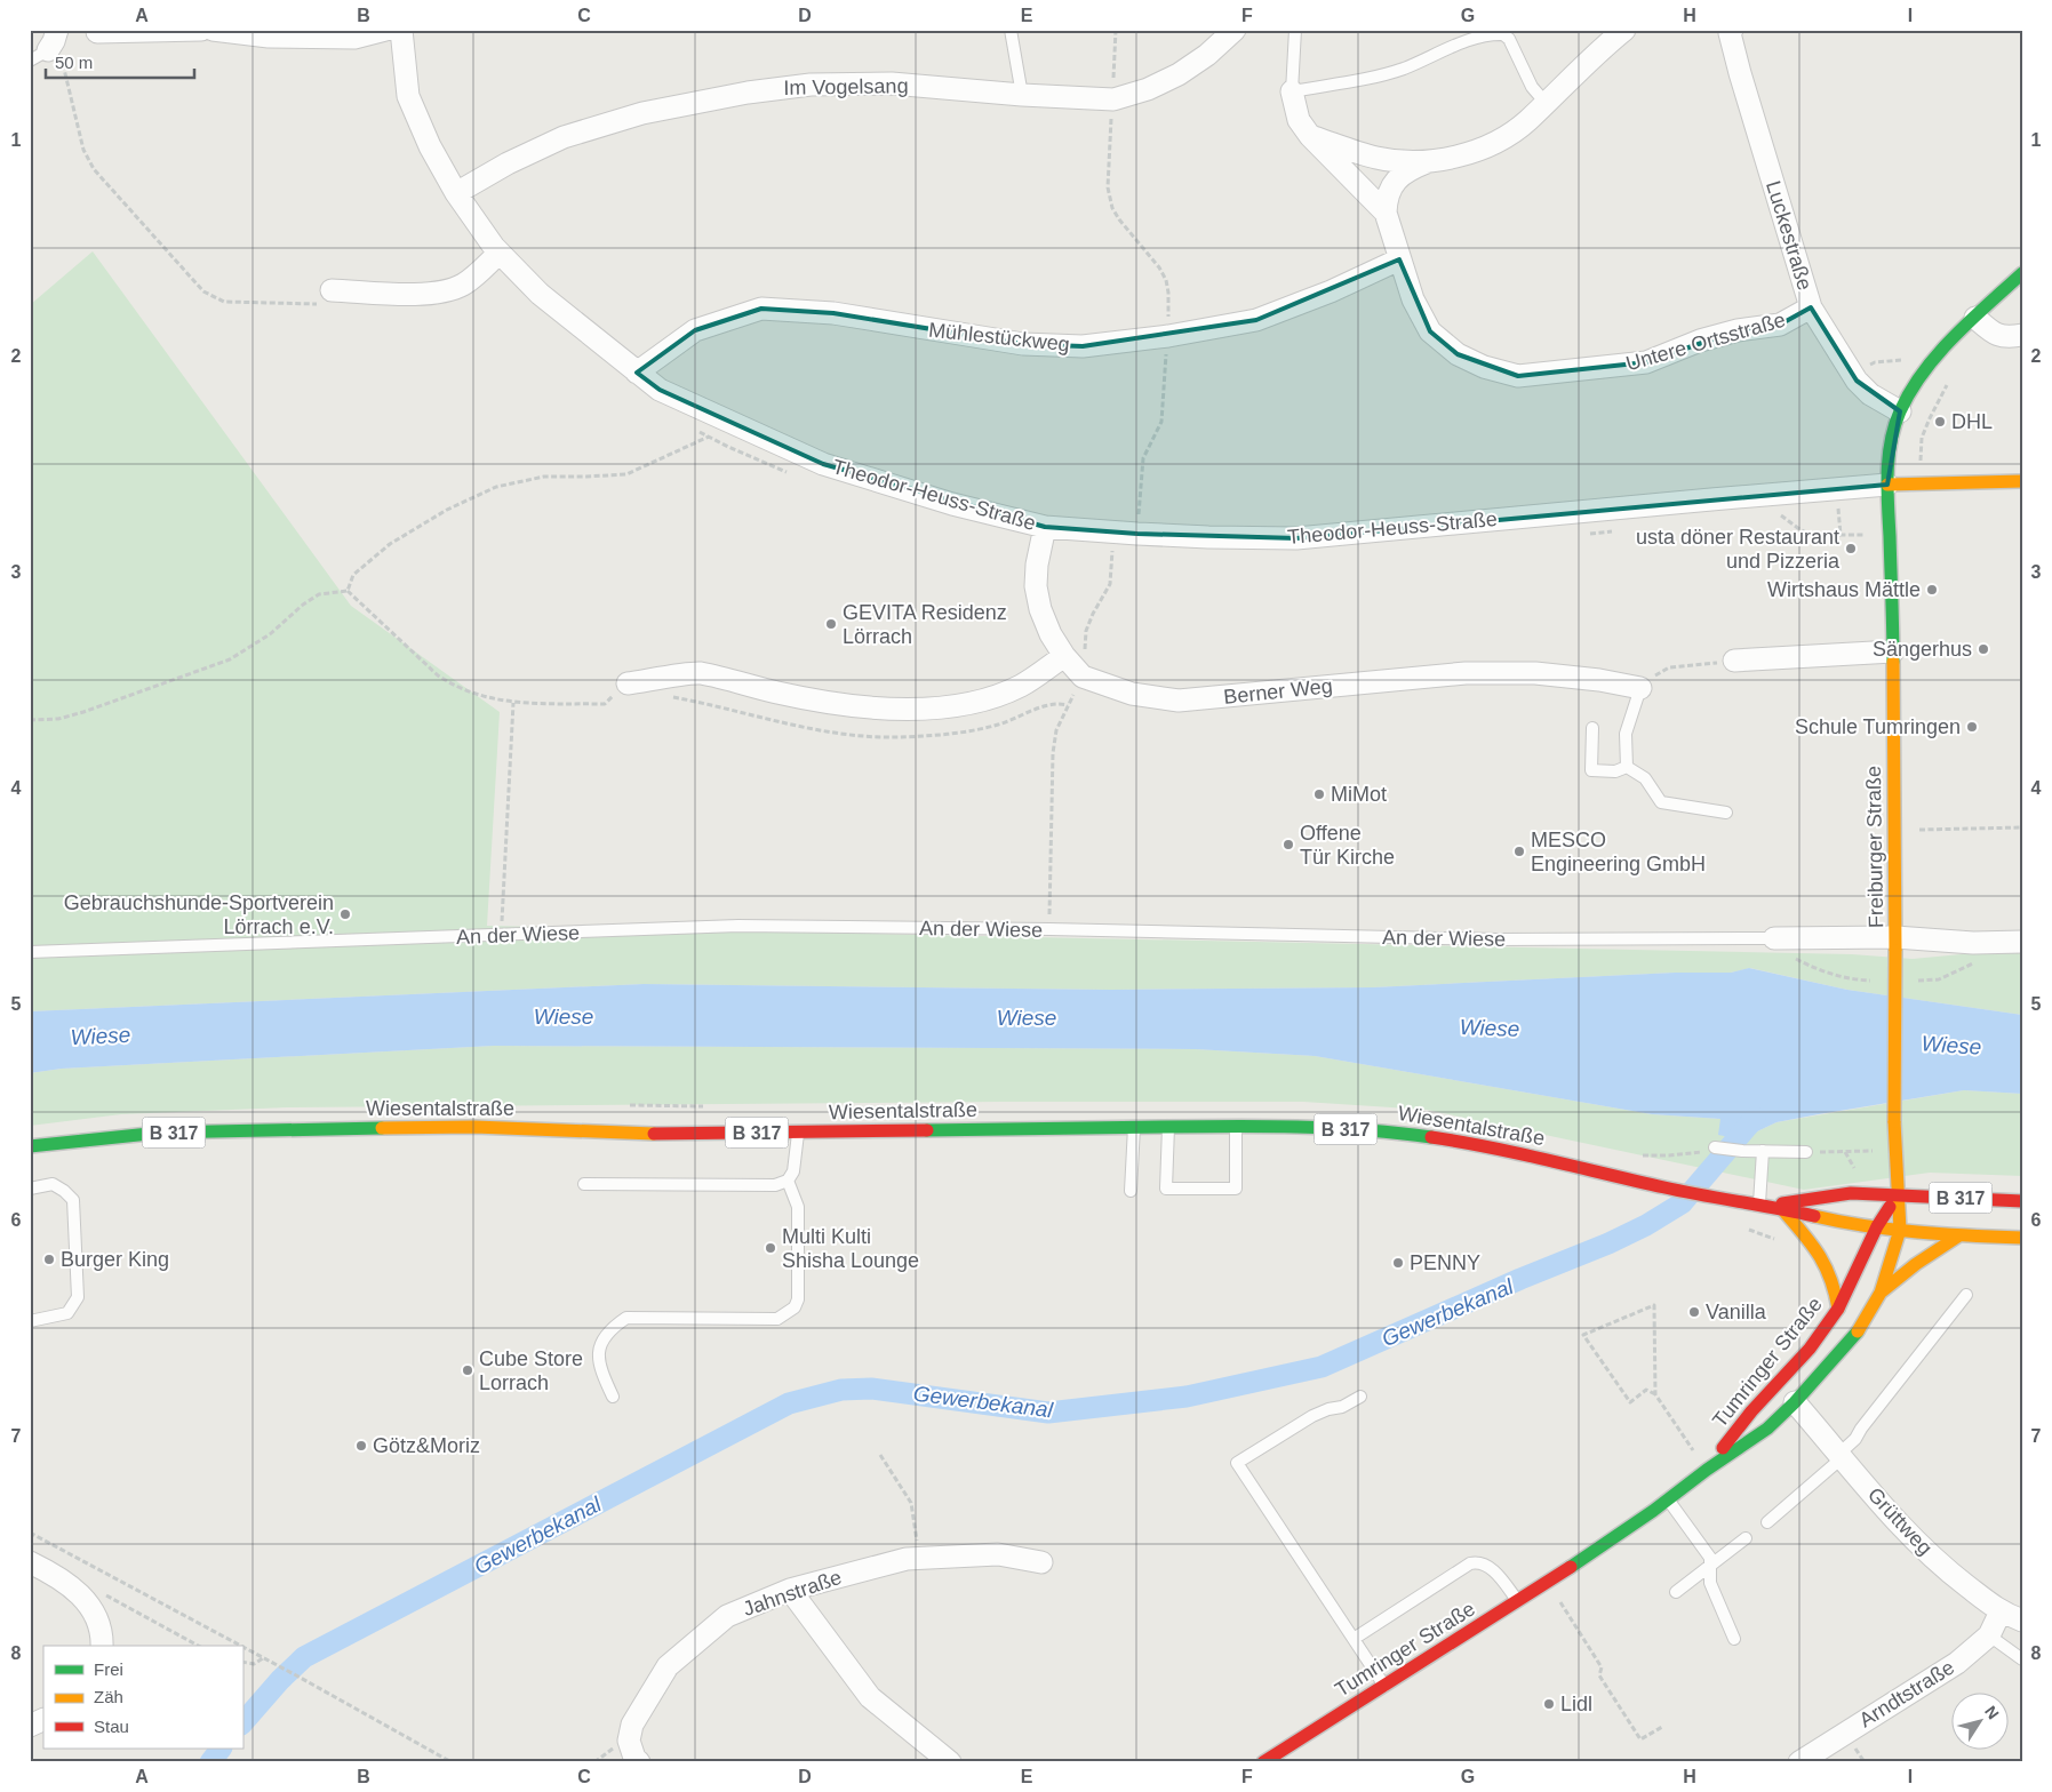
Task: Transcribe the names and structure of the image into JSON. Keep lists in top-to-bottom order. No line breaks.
{"streets":{"main road":["Freiburger Straße","Wiesentalstraße","B 317","Tumringer Straße"],"street":["Im Vogelsang","Luckestraße","Mühlestückweg","Untere Ortsstraße","Theodor-Heuss-Straße","Berner Weg","An der Wiese","Grüttweg","Jahnstraße","Arndtstraße"]},"crossings":[["Im Vogelsang","Theodor-Heuss-Straße"],["Luckestraße","Untere Ortsstraße"],["Luckestraße","Freiburger Straße"],["Mühlestückweg","Untere Ortsstraße"],["Mühlestückweg","Theodor-Heuss-Straße"],["Theodor-Heuss-Straße","Berner Weg"],["Theodor-Heuss-Straße","Freiburger Straße"],["Freiburger Straße","An der Wiese"],["Freiburger Straße","B 317"],["Freiburger Straße","Tumringer Straße"],["Wiesentalstraße","B 317"],["B 317","Tumringer Straße"],["Tumringer Straße","Grüttweg"],["Grüttweg","Arndtstraße"]],"water":["Wiese","Gewerbekanal"],"places":["DHL","usta döner Restaurant und Pizzeria","Wirtshaus Mättle","GEVITA Residenz Lörrach","Sängerhus","Schule Tumringen","MiMot","Offene Tür Kirche","MESCO Engineering GmbH","Gebrauchshunde-Sportverein Lörrach e.V.","Multi Kulti Shisha Lounge","Burger King","PENNY","Vanilla","Cube Store Lorrach","Götz&Moriz","Lidl"],"legend":["Frei","Zäh","Stau"],"scale_bar":"50 m","north":"top right","grid":{"columns":["A","B","C","D","E","F","G","H","I"],"rows":["1","2","3","4","5","6","7","8"]}}
